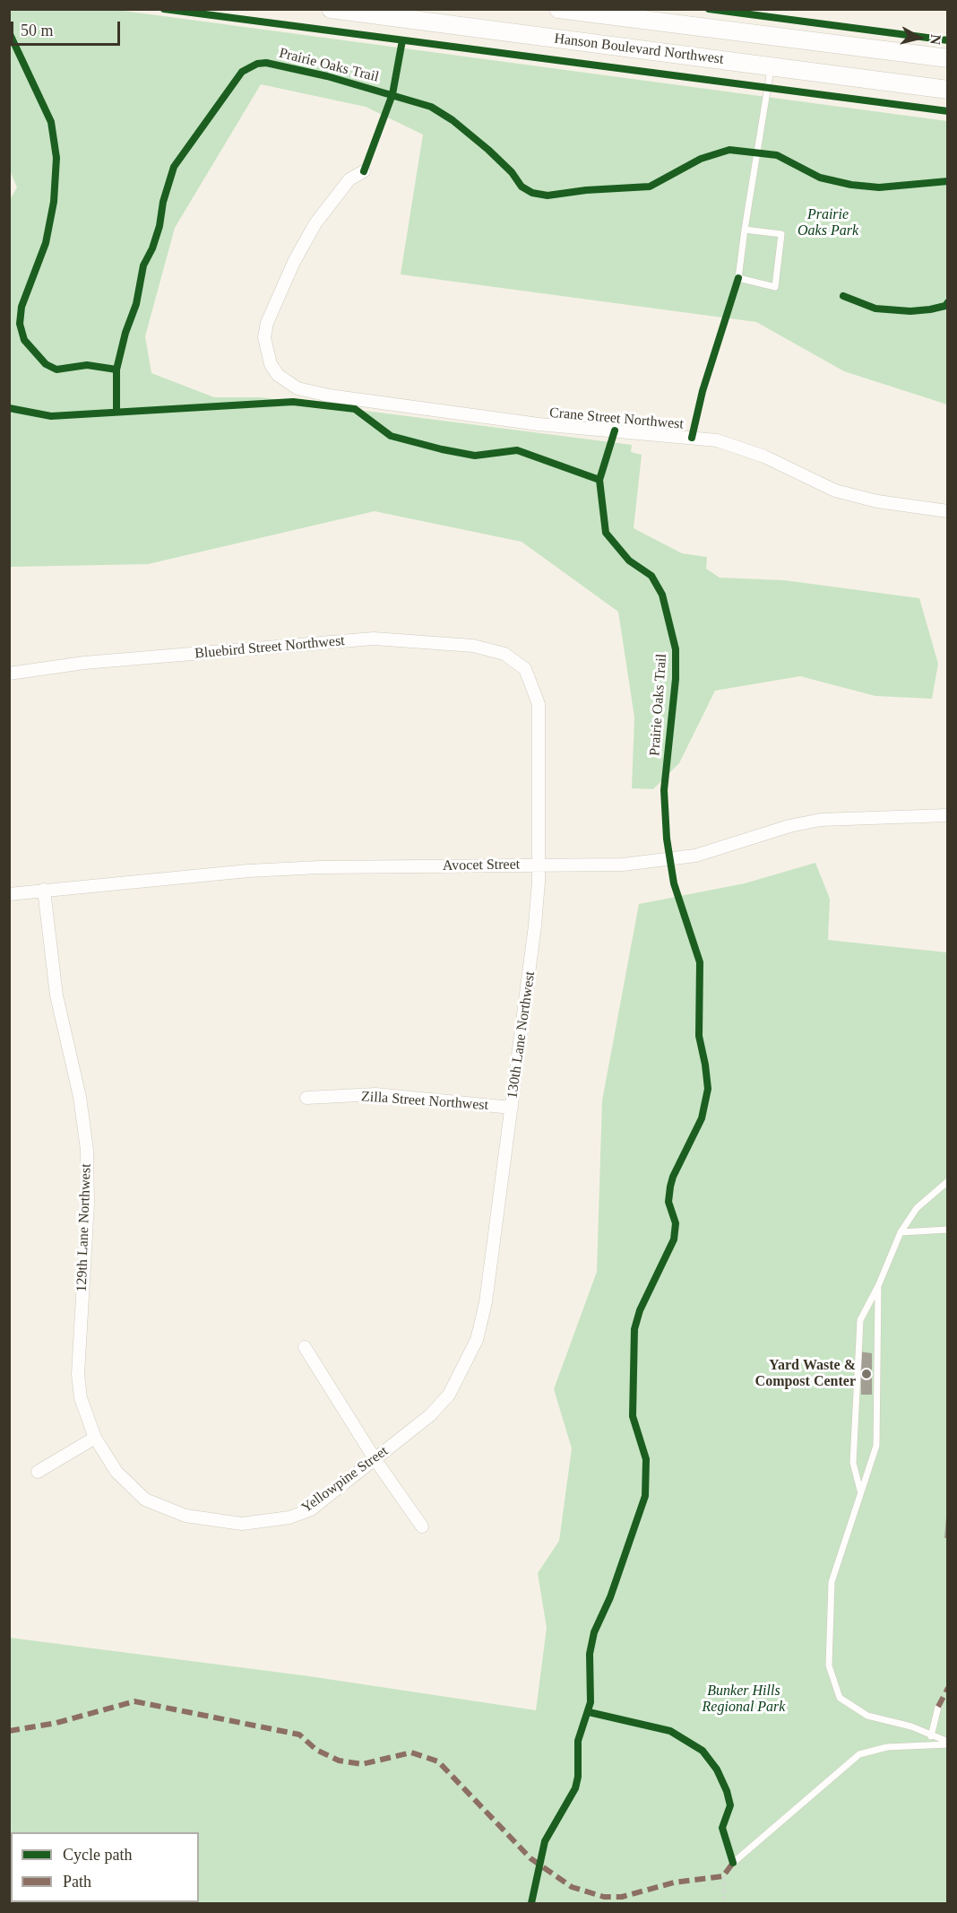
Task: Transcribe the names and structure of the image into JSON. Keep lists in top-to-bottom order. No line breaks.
{"streets":{"main road":["Hanson Boulevard Northwest"],"street":["Crane Street Northwest","Bluebird Street Northwest","Avocet Street","130th Lane Northwest","Zilla Street Northwest","129th Lane Northwest","Yellowpine Street"],"cycle path":["Prairie Oaks Trail"]},"crossings":[["Bluebird Street Northwest","130th Lane Northwest"],["Avocet Street","130th Lane Northwest"],["Avocet Street","129th Lane Northwest"],["130th Lane Northwest","Zilla Street Northwest"],["130th Lane Northwest","Yellowpine Street"],["129th Lane Northwest","Yellowpine Street"]],"parks":["Prairie Oaks Park","Bunker Hills Regional Park"],"places":["Yard Waste & Compost Center"],"legend":["Cycle path","Path"],"scale_bar":"50 m","north":"right"}
